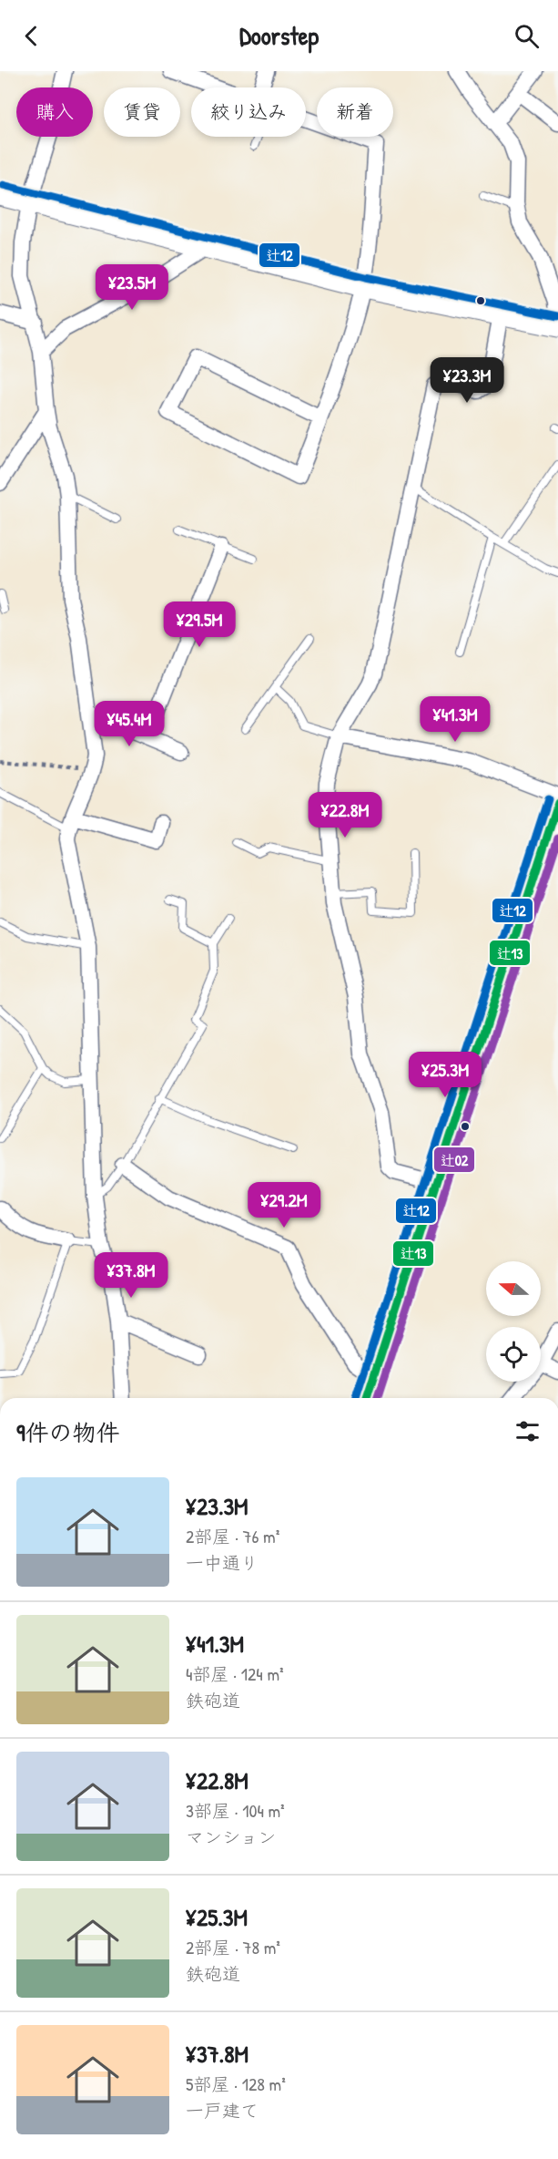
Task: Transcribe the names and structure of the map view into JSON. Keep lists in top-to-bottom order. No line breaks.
{"lines":["transit line 辻12","transit line 辻13","transit line 辻02"],"north":"left","page":{"header":"Doorstep","chip":["購入","賃貸","絞り込み","新着"],"price":["¥23.5M","¥23.3M","¥29.5M","¥41.3M","¥45.4M","¥22.8M","¥25.3M","¥29.2M","¥37.8M"],"heading":"9件の物件","list":[{"name":"¥23.3M","note":"2部屋 · 76 m² · 一中通り"},{"name":"¥41.3M","note":"4部屋 · 124 m² · 鉄砲道"},{"name":"¥22.8M","note":"3部屋 · 104 m² · マンション"},{"name":"¥25.3M","note":"2部屋 · 78 m² · 鉄砲道"},{"name":"¥37.8M","note":"5部屋 · 128 m² · 一戸建て"}]}}
